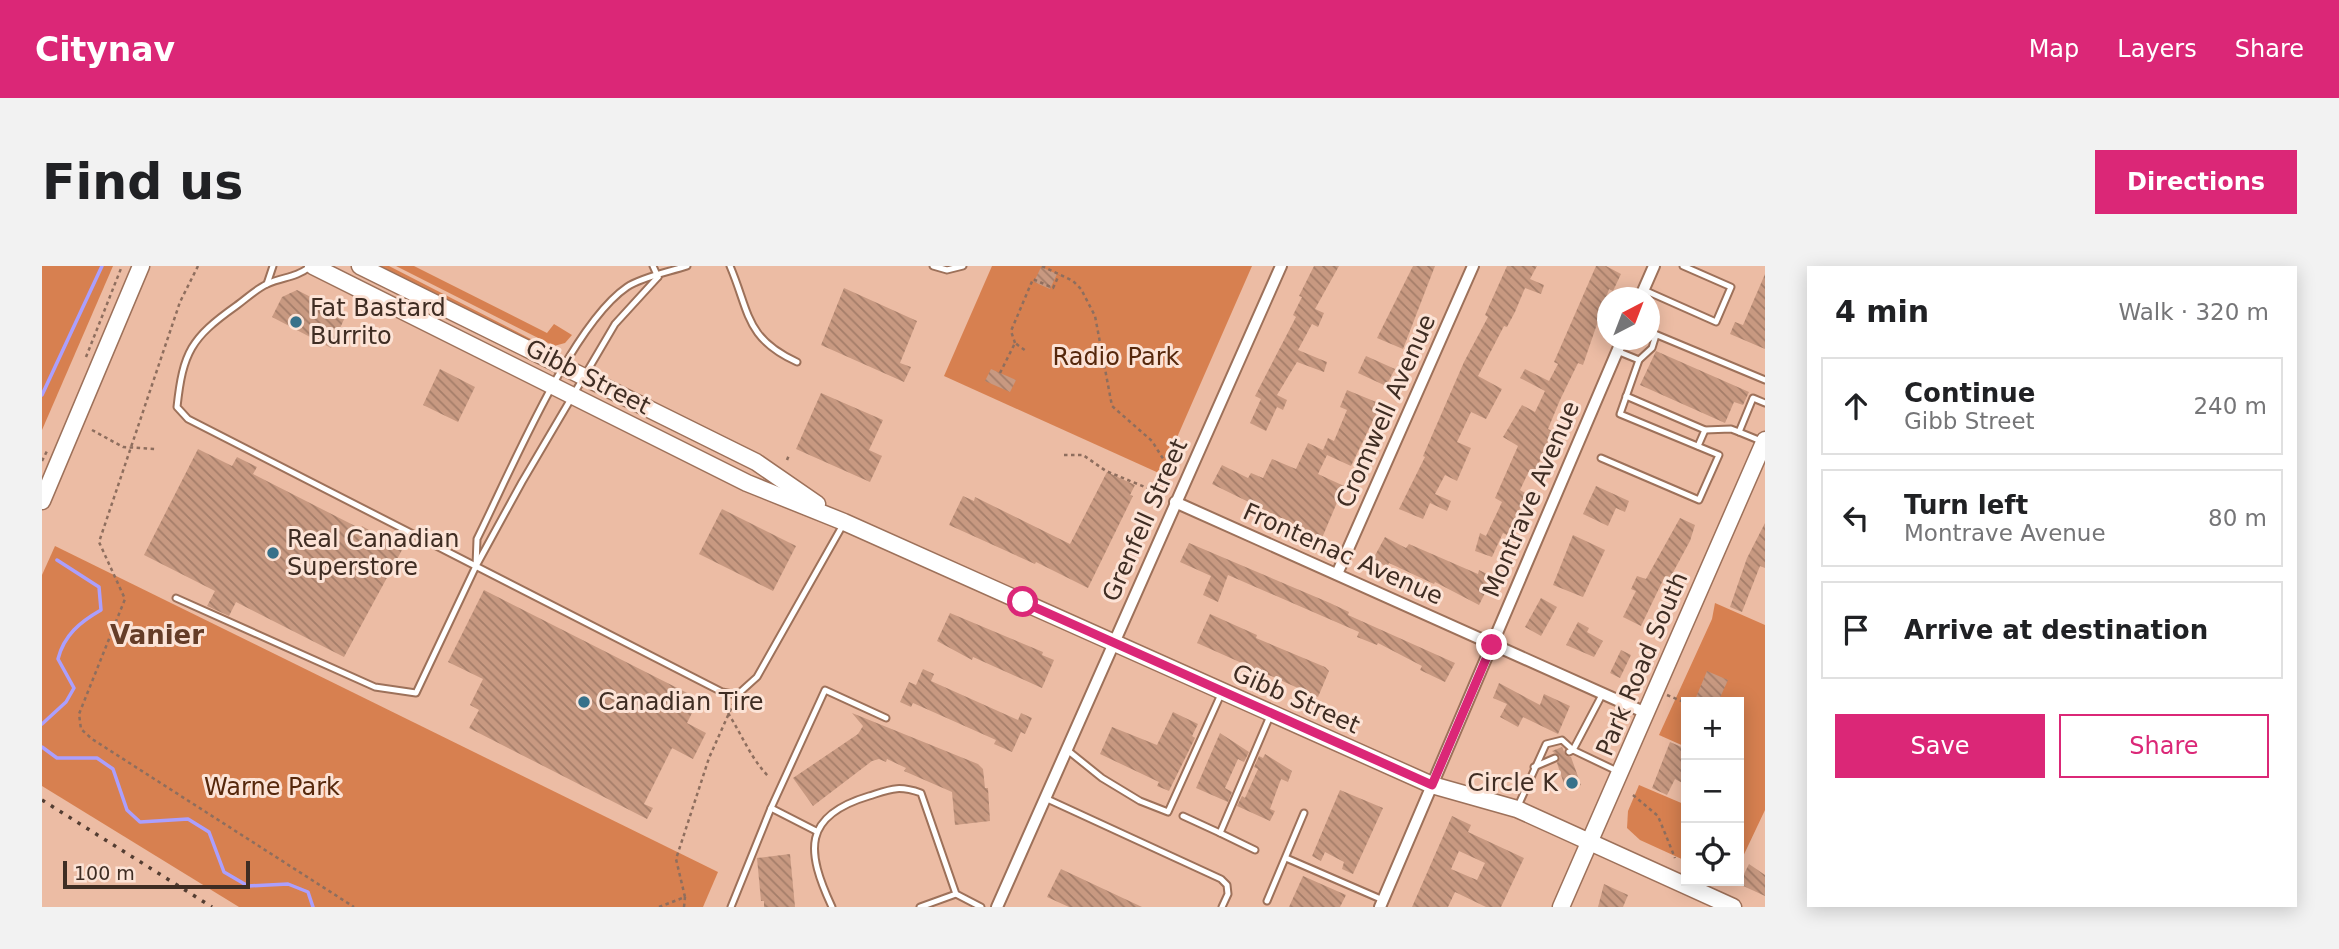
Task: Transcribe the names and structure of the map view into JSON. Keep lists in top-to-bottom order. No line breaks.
{"streets":{"main road":["Gibb Street","Park Road South"],"street":["Cromwell Avenue","Montrave Avenue","Grenfell Street","Frontenac Avenue"]},"crossings":[["Gibb Street","Montrave Avenue"],["Gibb Street","Grenfell Street"],["Gibb Street","Park Road South"],["Cromwell Avenue","Frontenac Avenue"],["Montrave Avenue","Frontenac Avenue"],["Grenfell Street","Frontenac Avenue"],["Frontenac Avenue","Park Road South"]],"districts":["Vanier"],"parks":["Radio Park","Warne Park"],"places":["Fat Bastard Burrito","Real Canadian Superstore","Canadian Tire","Circle K"],"scale_bar":"100 m","north":"top right","page":{"header":"Citynav","nav":["Map","Layers","Share"],"buttons":["Directions",["Save","Share"]],"title":"Find us","heading":["4 min","Walk · 320 m"],"list":[["Continue","Gibb Street","240 m"],["Turn left","Montrave Avenue","80 m"],"Arrive at destination"],"map_buttons":["+","−"],"scale":"100 m"}}
